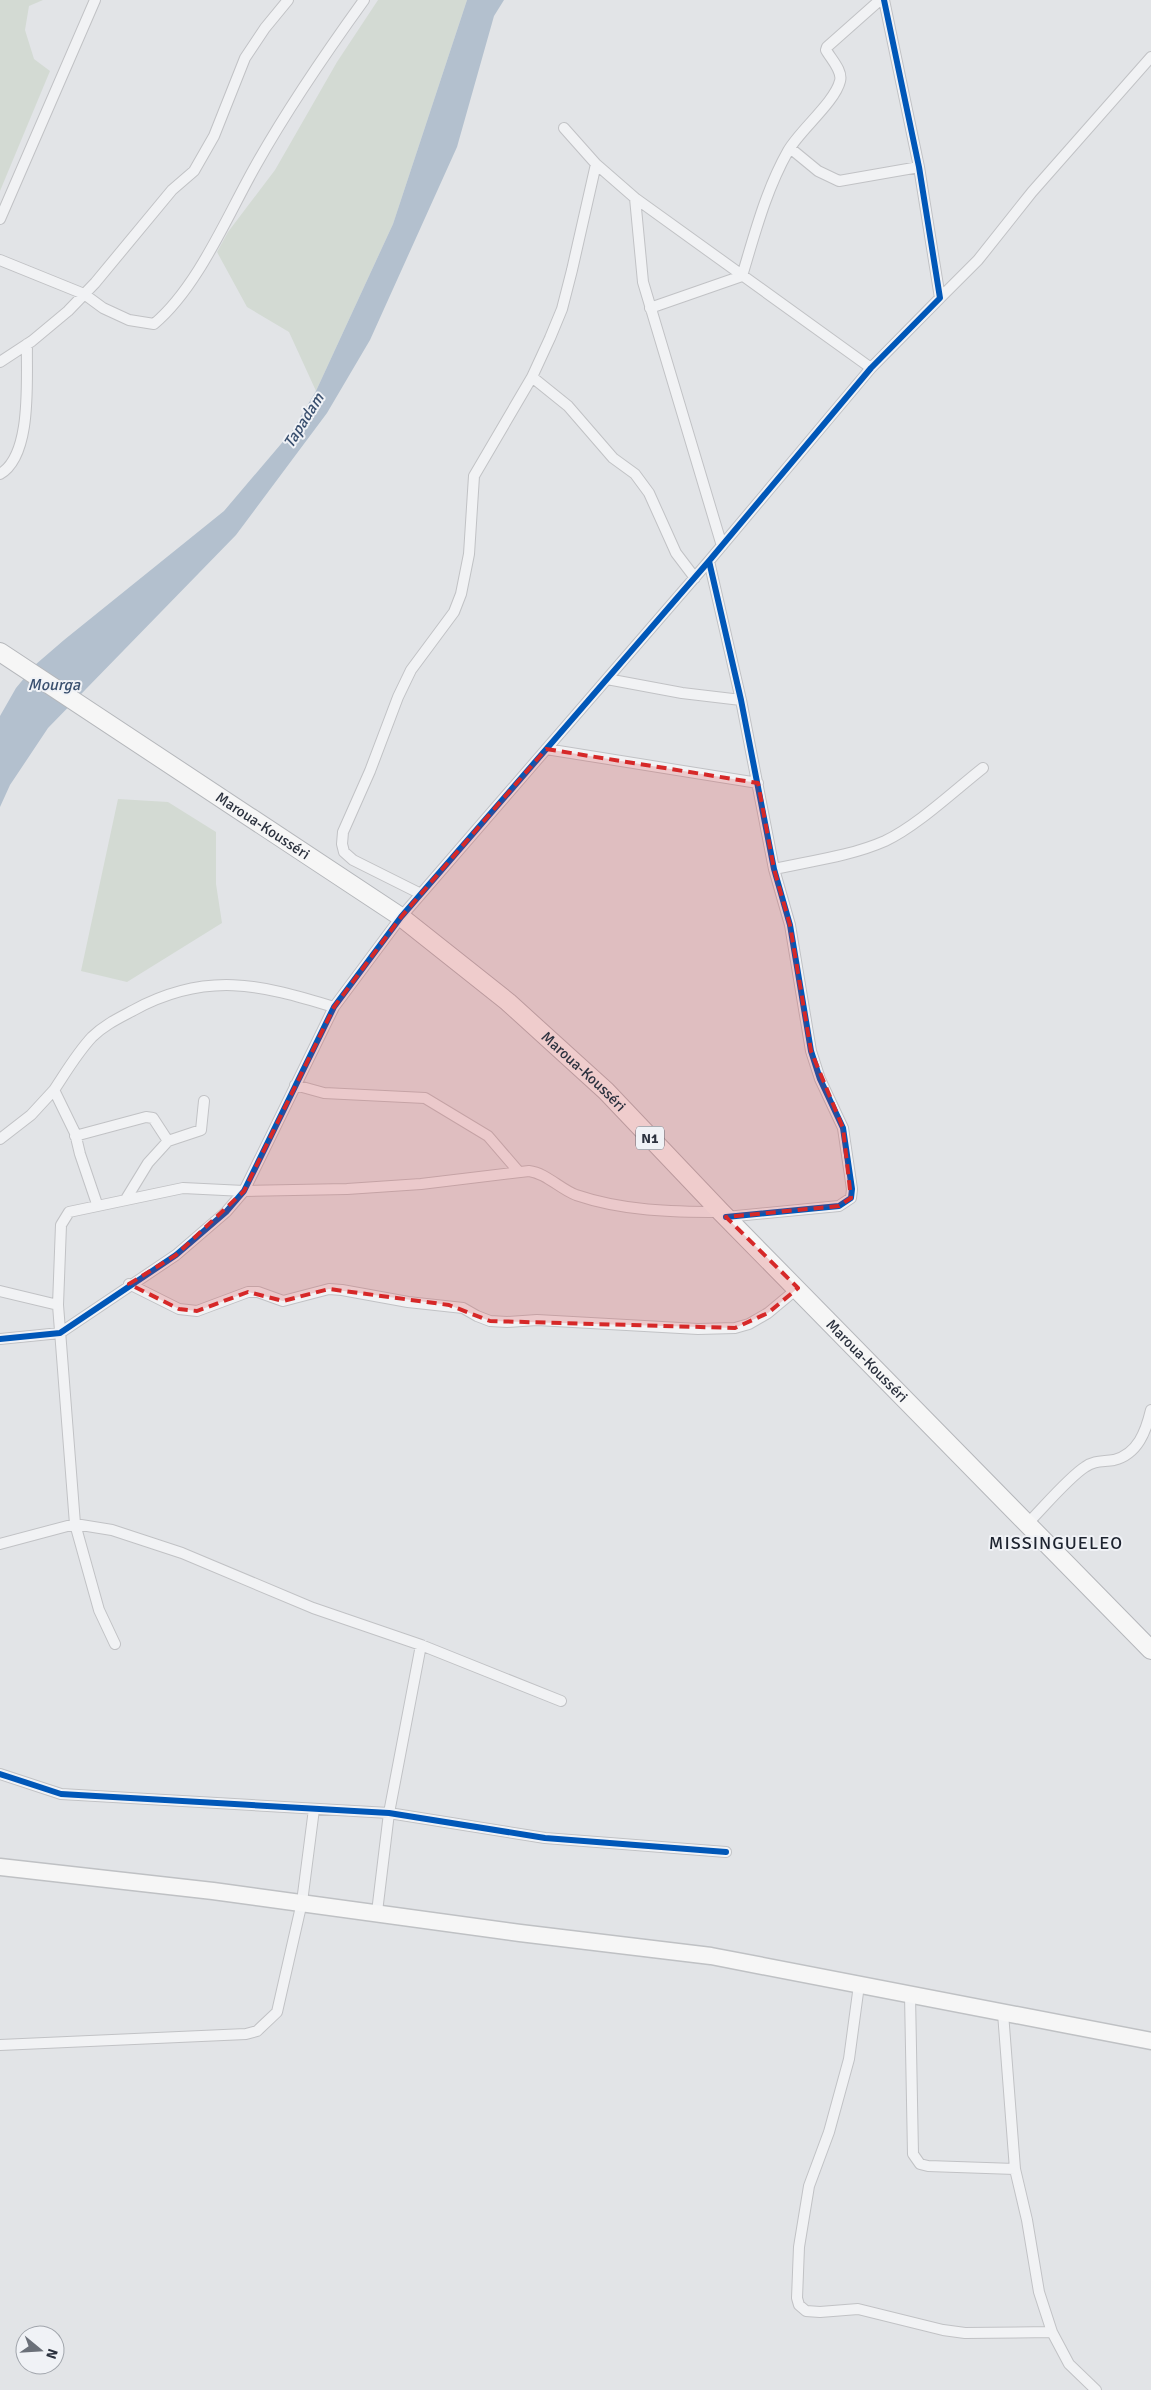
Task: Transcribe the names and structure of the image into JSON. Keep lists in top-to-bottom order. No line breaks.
{"streets":{"highway":["Maroua-Kousséri","N1"]},"districts":["MISSINGUELEO"],"water":["Tapadam","Mourga"],"north":"right"}
